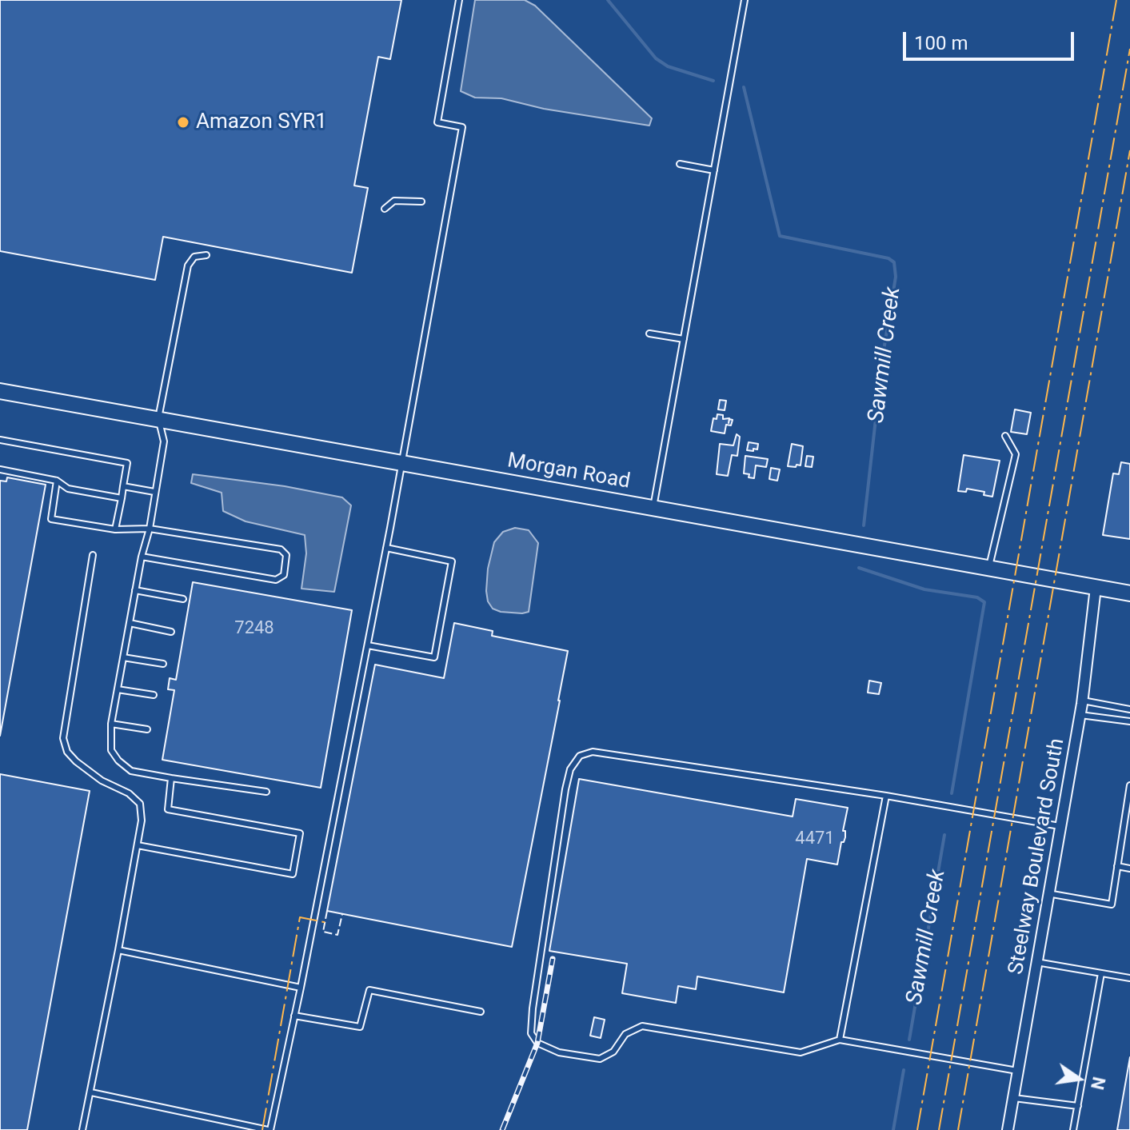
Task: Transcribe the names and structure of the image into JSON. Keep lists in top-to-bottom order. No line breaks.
{"streets":{"street":["Morgan Road","Steelway Boulevard South"]},"crossings":[["Morgan Road","Steelway Boulevard South"]],"water":["Sawmill Creek"],"places":["Amazon SYR1"],"house_numbers":["7248","4471"],"scale_bar":"100 m","north":"right"}
